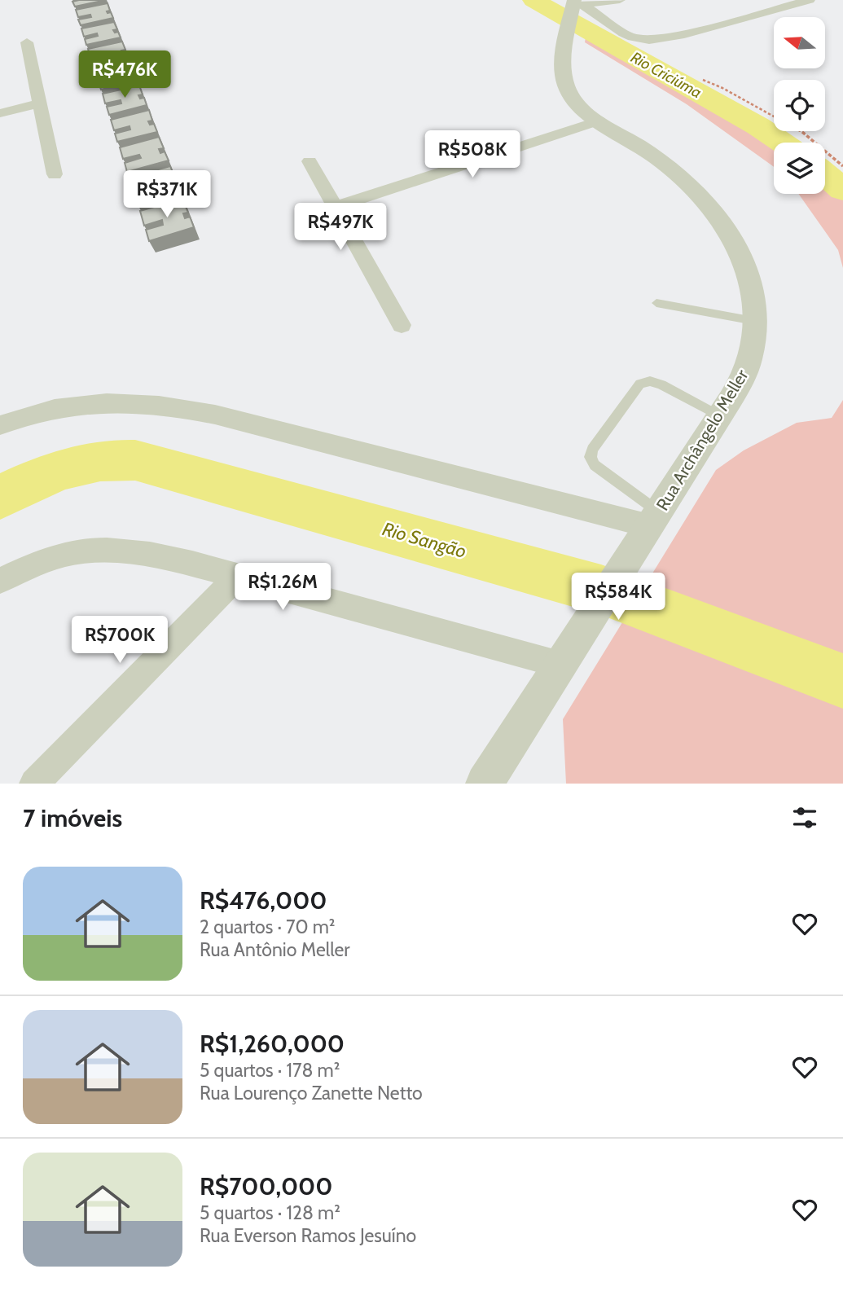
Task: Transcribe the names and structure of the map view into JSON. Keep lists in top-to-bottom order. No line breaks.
{"streets":{"street":["Rua Archângelo Meller"]},"water":["Rio Criciúma","Rio Sangão"],"north":"left","page":{"price":["R$476K","R$508K","R$371K","R$497K","R$1.26M","R$584K","R$700K"],"heading":"7 imóveis","list":[{"name":"R$476,000","note":"2 quartos · 70 m² · Rua Antônio Meller"},{"name":"R$1,260,000","note":"5 quartos · 178 m² · Rua Lourenço Zanette Netto"},{"name":"R$700,000","note":"5 quartos · 128 m² · Rua Everson Ramos Jesuíno"}]}}
